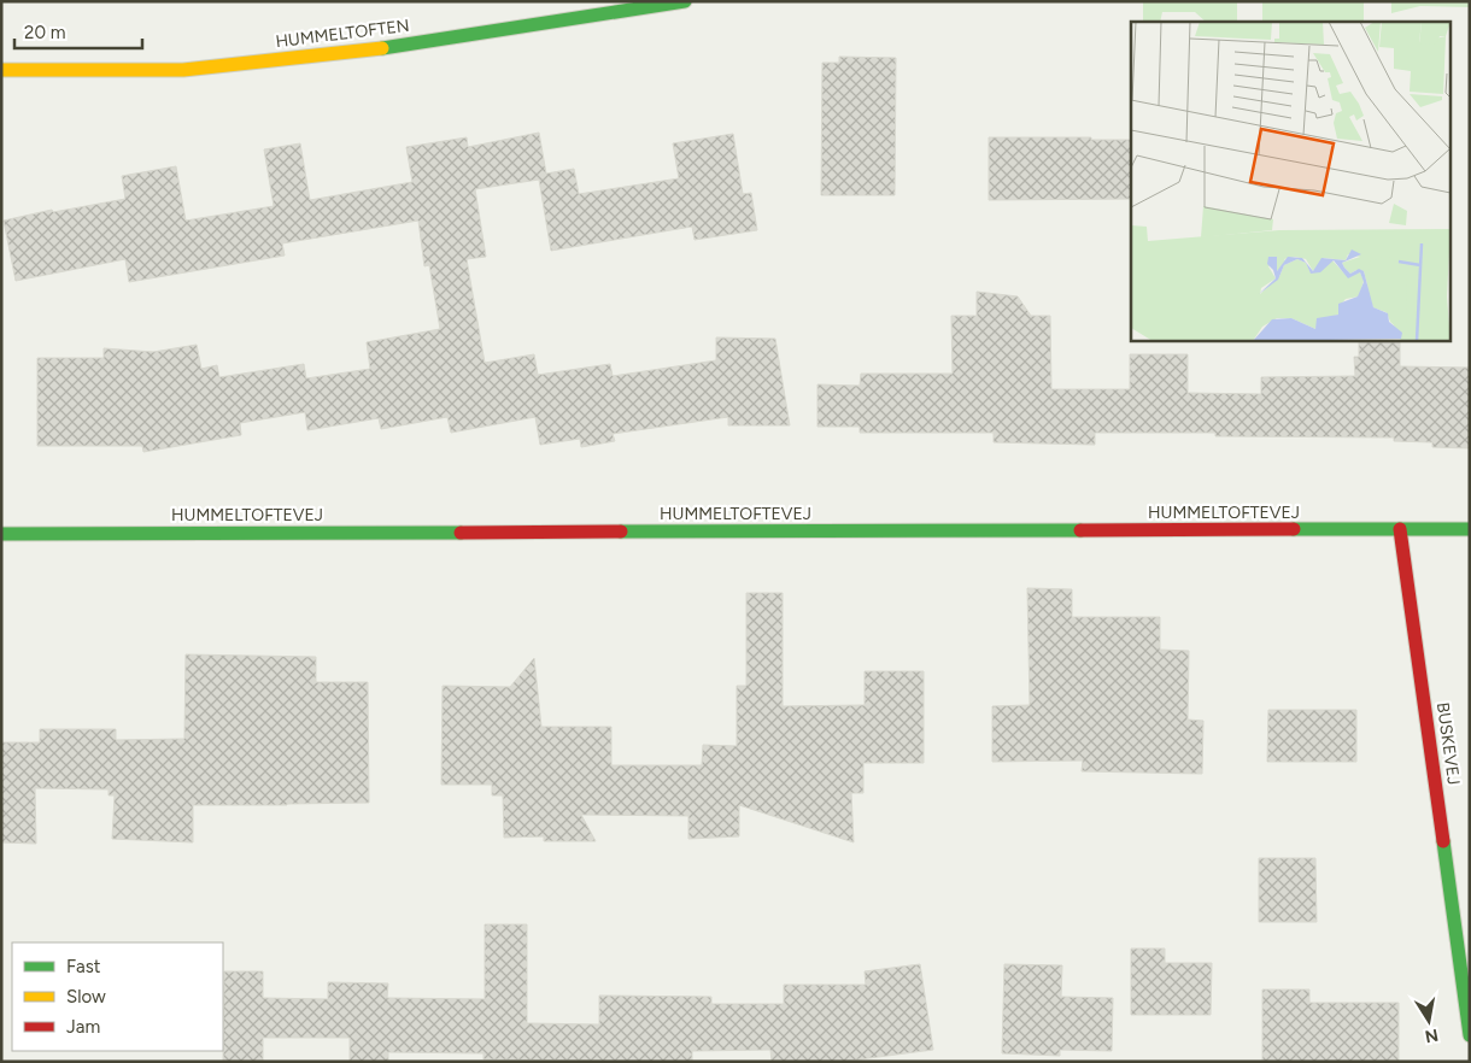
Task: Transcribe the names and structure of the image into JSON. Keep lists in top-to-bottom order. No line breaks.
{"streets":{"street":["HUMMELTOFTEN","HUMMELTOFTEVEJ","BUSKEVEJ"]},"crossings":[["HUMMELTOFTEVEJ","BUSKEVEJ"]],"legend":["Fast","Slow","Jam"],"scale_bar":"20 m","north":"bottom"}
